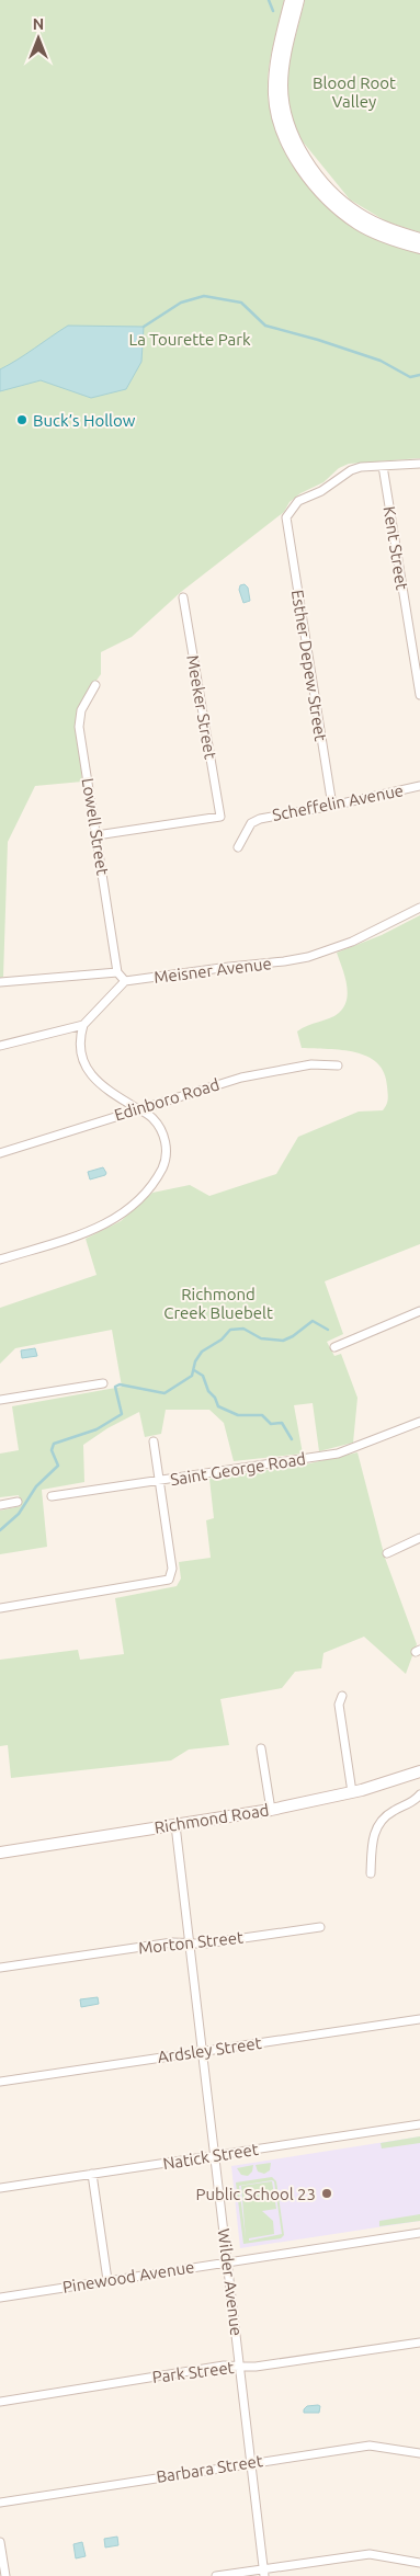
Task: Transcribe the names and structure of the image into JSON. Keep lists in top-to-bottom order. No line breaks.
{"streets":{"street":["Kent Street","Esther Depew Street","Meeker Street","Scheffelin Avenue","Lowell Street","Meisner Avenue","Edinboro Road","Saint George Road","Richmond Road","Morton Street","Ardsley Street","Natick Street","Pinewood Avenue","Wilder Avenue","Park Street","Barbara Street"]},"crossings":[["Kent Street","Esther Depew Street"],["Esther Depew Street","Scheffelin Avenue"],["Meeker Street","Lowell Street"],["Richmond Road","Wilder Avenue"],["Morton Street","Wilder Avenue"],["Ardsley Street","Wilder Avenue"],["Natick Street","Wilder Avenue"],["Pinewood Avenue","Wilder Avenue"],["Wilder Avenue","Park Street"],["Wilder Avenue","Barbara Street"]],"parks":["Blood Root Valley","La Tourette Park","Richmond Creek Bluebelt"],"places":["Buck’s Hollow","Public School 23"],"north":"top"}
